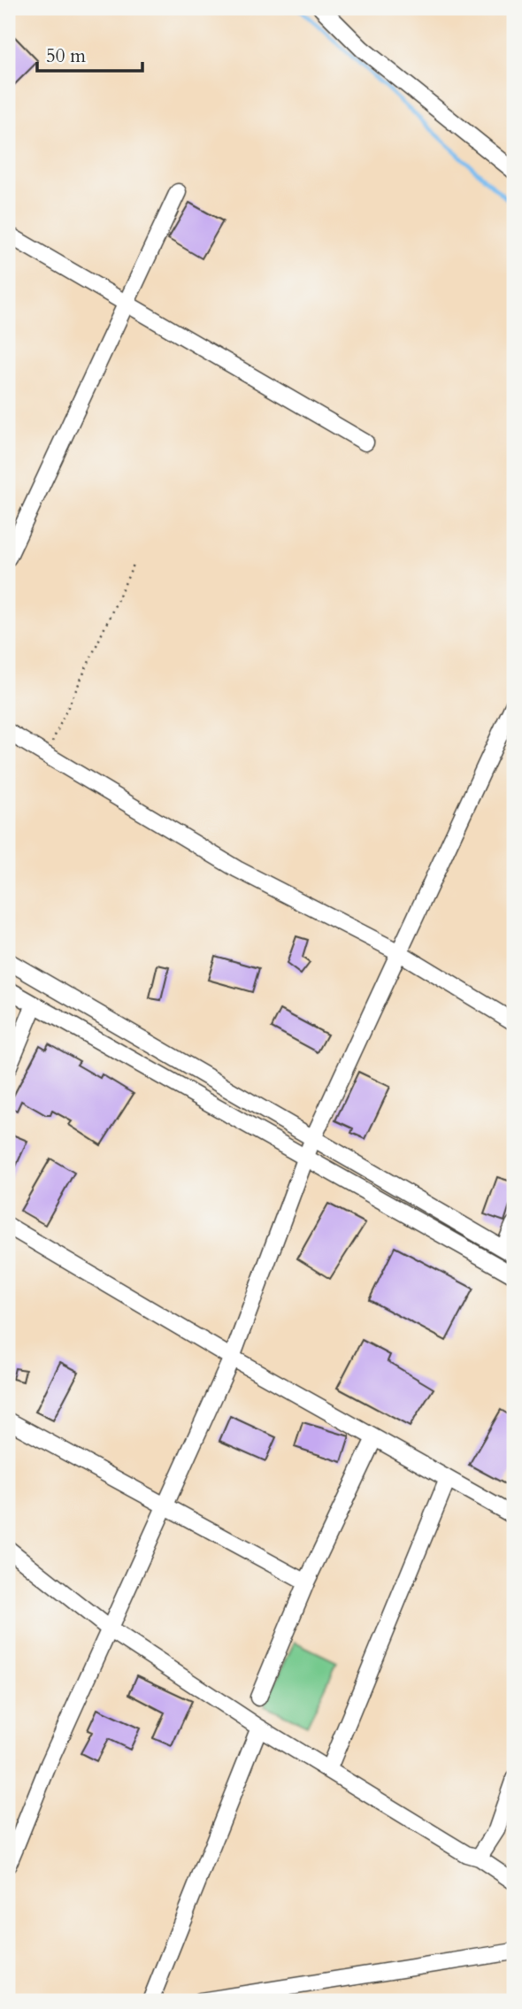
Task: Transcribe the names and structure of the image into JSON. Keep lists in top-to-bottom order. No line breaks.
{"scale_bar":"50 m"}
